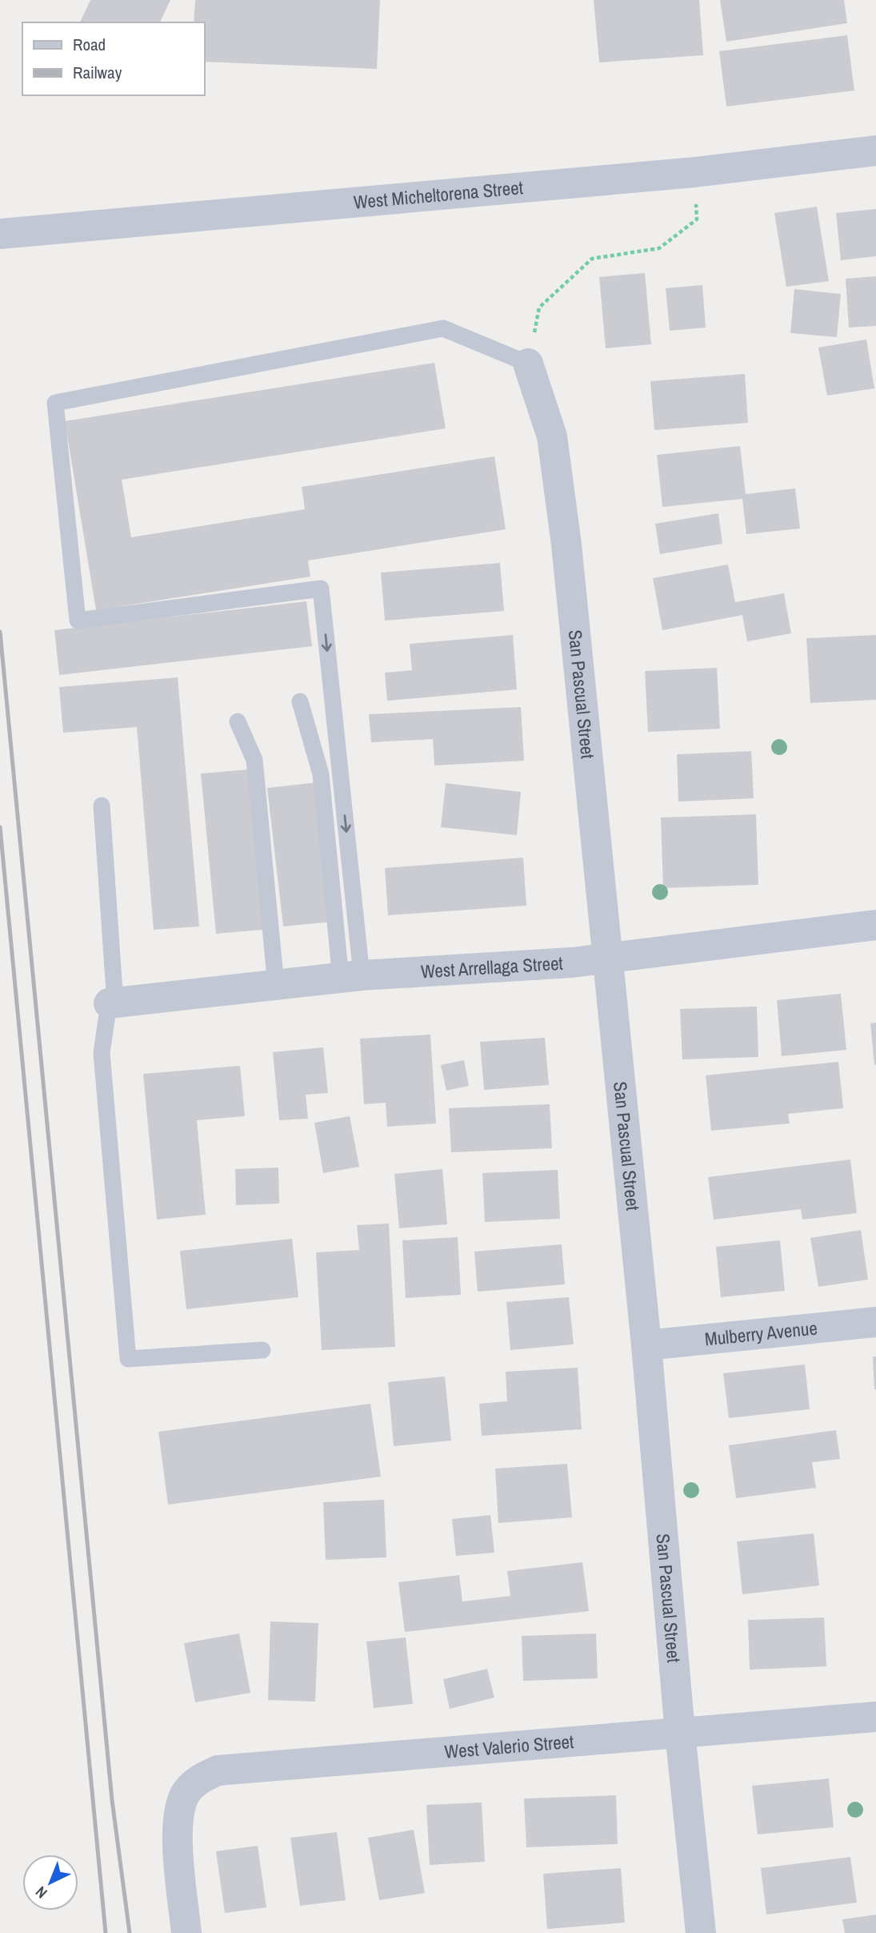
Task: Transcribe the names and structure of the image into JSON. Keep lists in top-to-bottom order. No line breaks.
{"streets":{"street":["West Micheltorena Street","San Pascual Street","West Arrellaga Street","Mulberry Avenue","West Valerio Street"]},"crossings":[["San Pascual Street","West Arrellaga Street"],["San Pascual Street","Mulberry Avenue"],["San Pascual Street","West Valerio Street"]],"legend":["Road","Railway"],"north":"bottom left"}
